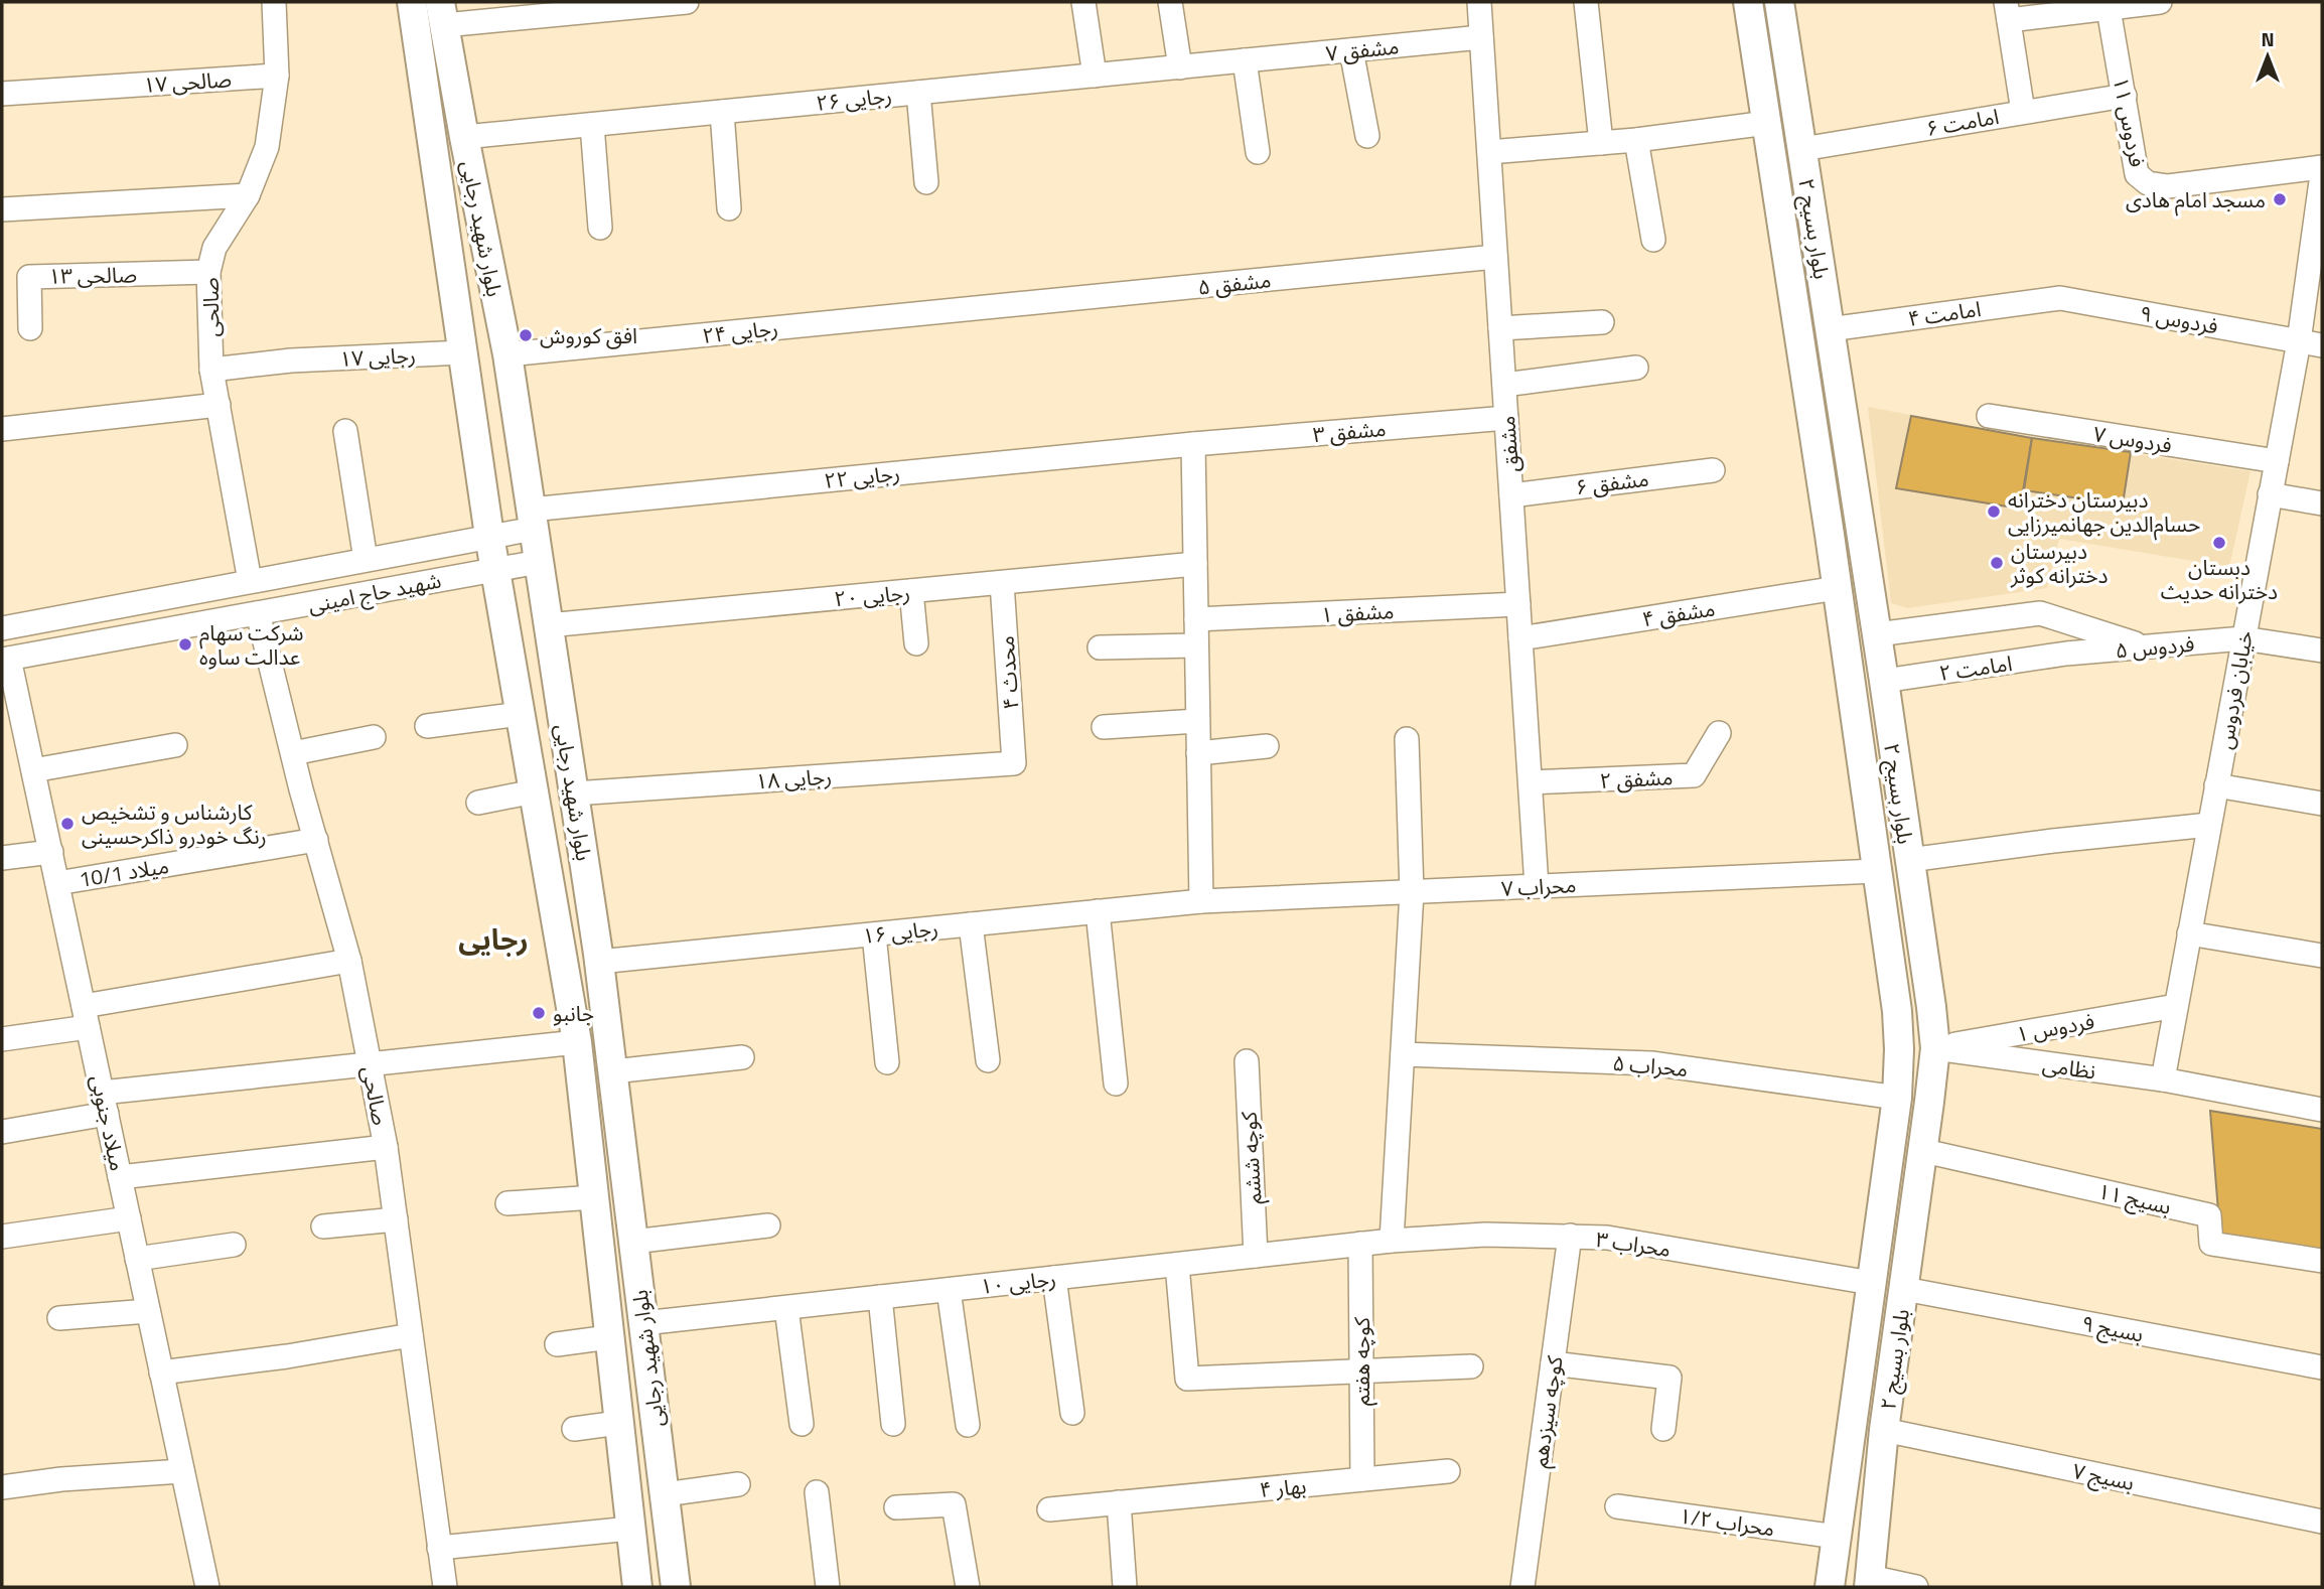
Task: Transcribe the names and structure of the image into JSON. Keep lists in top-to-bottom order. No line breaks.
{"streets":{"main road":["بلوار شهید رجایی","بلوار بسیج ۲"],"street":["مشفق ۷","صالحی ۱۷","رجایی ۲۶","امامت ۶","فردوس ۱۱","صالحی ۱۳","مشفق ۵","صالحی","امامت ۴","فردوس ۹","رجایی ۲۴","رجایی ۱۷","مشفق ۳","فردوس ۷","مشفق","رجایی ۲۲","مشفق ۶","شهید حاج امینی","رجایی ۲۰","مشفق ۱","مشفق ۴","فردوس ۵","امامت ۲","محدث ۴","خیابان فردوس","رجایی ۱۸","مشفق ۲","میلاد 10/1","محراب ۷","رجایی ۱۶","فردوس ۱","محراب ۵","نظامی","میلاد جنوبی","کوچه ششم","۱۱ بسیج","محراب ۳","رجایی ۱۰","۹ بسیج","کوچه هفتم","کوچه سیزدهم","۷ بسیج","بهار ۴","محراب ۱/۲"]},"crossings":[["مشفق ۷","رجایی ۲۶"],["مشفق ۷","مشفق"],["صالحی ۱۷","صالحی"],["رجایی ۲۶","بلوار شهید رجایی"],["امامت ۶","فردوس ۱۱"],["امامت ۶","بلوار بسیج ۲"],["فردوس ۱۱","خیابان فردوس"],["بلوار شهید رجایی","رجایی ۲۴"],["بلوار شهید رجایی","رجایی ۱۷"],["بلوار شهید رجایی","رجایی ۲۲"],["بلوار شهید رجایی","شهید حاج امینی"],["بلوار شهید رجایی","رجایی ۲۰"],["بلوار شهید رجایی","رجایی ۱۸"],["بلوار شهید رجایی","رجایی ۱۶"],["بلوار شهید رجایی","رجایی ۱۰"],["بلوار بسیج ۲","امامت ۴"],["بلوار بسیج ۲","مشفق ۴"],["بلوار بسیج ۲","امامت ۲"],["بلوار بسیج ۲","محراب ۷"],["بلوار بسیج ۲","فردوس ۱"],["بلوار بسیج ۲","محراب ۵"],["بلوار بسیج ۲","نظامی"],["بلوار بسیج ۲","۱۱ بسیج"],["بلوار بسیج ۲","محراب ۳"],["بلوار بسیج ۲","۹ بسیج"],["بلوار بسیج ۲","۷ بسیج"],["بلوار بسیج ۲","محراب ۱/۲"],["صالحی ۱۳","صالحی"],["مشفق ۵","رجایی ۲۴"],["مشفق ۵","مشفق"],["صالحی","رجایی ۱۷"],["صالحی","شهید حاج امینی"],["صالحی","میلاد 10/1"],["امامت ۴","فردوس ۹"],["فردوس ۹","خیابان فردوس"],["مشفق ۳","مشفق"],["مشفق ۳","رجایی ۲۲"],["فردوس ۷","خیابان فردوس"],["مشفق","مشفق ۶"],["مشفق","مشفق ۱"],["مشفق","مشفق ۴"],["مشفق","مشفق ۲"],["مشفق","محراب ۷"],["رجایی ۲۲","شهید حاج امینی"],["شهید حاج امینی","میلاد جنوبی"],["رجایی ۲۰","محدث ۴"],["فردوس ۵","امامت ۲"],["فردوس ۵","خیابان فردوس"],["محدث ۴","رجایی ۱۸"],["خیابان فردوس","فردوس ۱"],["خیابان فردوس","نظامی"],["میلاد 10/1","میلاد جنوبی"],["محراب ۷","رجایی ۱۶"],["فردوس ۱","نظامی"],["کوچه ششم","رجایی ۱۰"],["محراب ۳","رجایی ۱۰"],["محراب ۳","کوچه سیزدهم"],["رجایی ۱۰","کوچه هفتم"],["کوچه هفتم","بهار ۴"]],"districts":["رجایی"],"places":["مسجد امام هادی","افق کوروش","دبیرستان دخترانه حسام‌الدین جهانمیرزایی","دبستان دخترانه حدیث","دبیرستان دخترانه کوثر","شرکت سهام عدالت ساوه","کارشناس و تشخیص رنگ خودرو ذاکرحسینی","جانبو"],"north":"top"}
